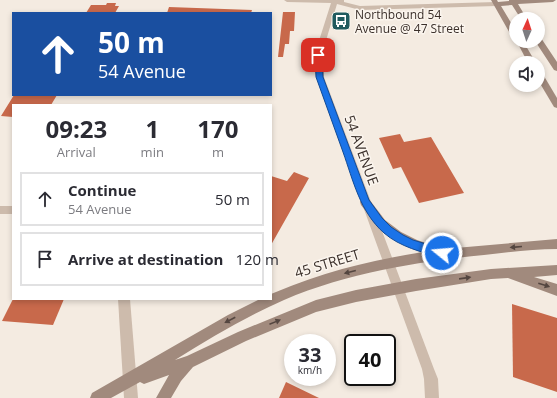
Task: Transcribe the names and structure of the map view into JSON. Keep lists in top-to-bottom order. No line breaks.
{"streets":{"street":["54 AVENUE","45 STREET"]},"crossings":[["54 AVENUE","45 STREET"]],"places":{"bus stop":["Northbound 54 Avenue @ 47 Street"]},"north":"top","page":{"turn":["50 m","54 Avenue"],"eta":["09:23","Arrival","1","min","170","m"],"list":[{"name":"Continue","note":"54 Avenue","value":"50 m"},{"name":"Arrive at destination","value":"120 m"}],"speed":"33 km/h","limit":"40"}}
